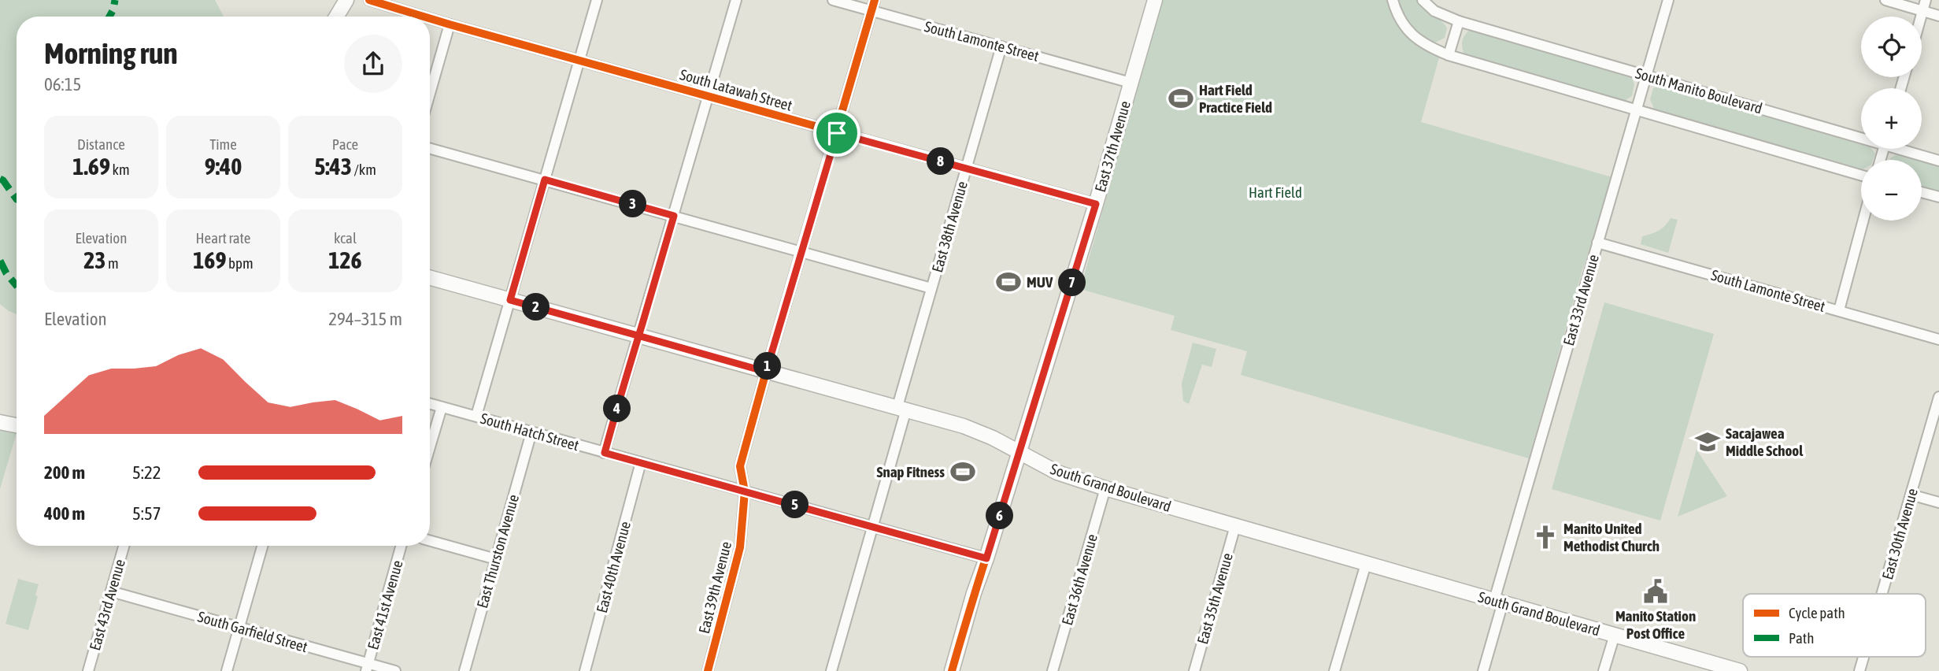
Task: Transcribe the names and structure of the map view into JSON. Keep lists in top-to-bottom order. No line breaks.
{"streets":{"main road":["East 37th Avenue","South Grand Boulevard"],"street":["South Lamonte Street","South Latawah Street","South Manito Boulevard","East 38th Avenue","East 33rd Avenue","South Hatch Street","East 30th Avenue","East Thurston Avenue","East 40th Avenue","East 36th Avenue","East 39th Avenue","East 35th Avenue","East 43rd Avenue","East 41st Avenue","South Garfield Street"]},"crossings":[["South Lamonte Street","East 37th Avenue"],["South Lamonte Street","East 38th Avenue"],["South Lamonte Street","East 33rd Avenue"],["South Lamonte Street","East 39th Avenue"],["South Latawah Street","East 37th Avenue"],["South Latawah Street","East 38th Avenue"],["South Latawah Street","East 39th Avenue"],["South Manito Boulevard","East 33rd Avenue"],["East 37th Avenue","South Hatch Street"],["East 37th Avenue","South Grand Boulevard"],["East 38th Avenue","South Hatch Street"],["East 38th Avenue","South Grand Boulevard"],["East 33rd Avenue","South Grand Boulevard"],["South Hatch Street","East Thurston Avenue"],["South Hatch Street","East 40th Avenue"],["South Hatch Street","East 39th Avenue"],["South Grand Boulevard","East 36th Avenue"],["South Grand Boulevard","East 39th Avenue"],["South Grand Boulevard","East 35th Avenue"],["East 43rd Avenue","South Garfield Street"],["East 41st Avenue","South Garfield Street"]],"parks":["Hart Field"],"places":{"sports":["Hart Field Practice Field","MUV","Snap Fitness"],"school or university":["Sacajawea Middle School"],"church":["Manito United Methodist Church"],"public building":["Manito Station Post Office"]},"legend":["Cycle path","Path"],"page":{"map_buttons":["+","−"],"heading":["Morning run","06:15"],"stats":[["Distance","1.69 km"],["Time","9:40"],["Pace","5:43 /km"],["Elevation","23 m"],["Heart rate","169 bpm"],["kcal","126"]],"pins":["8","3","7","2","1","4","5","6"],"chart":["Elevation","294–315 m"],"list":[{"name":"200 m","note":"5:22"},{"name":"400 m","note":"5:57"}]}}
